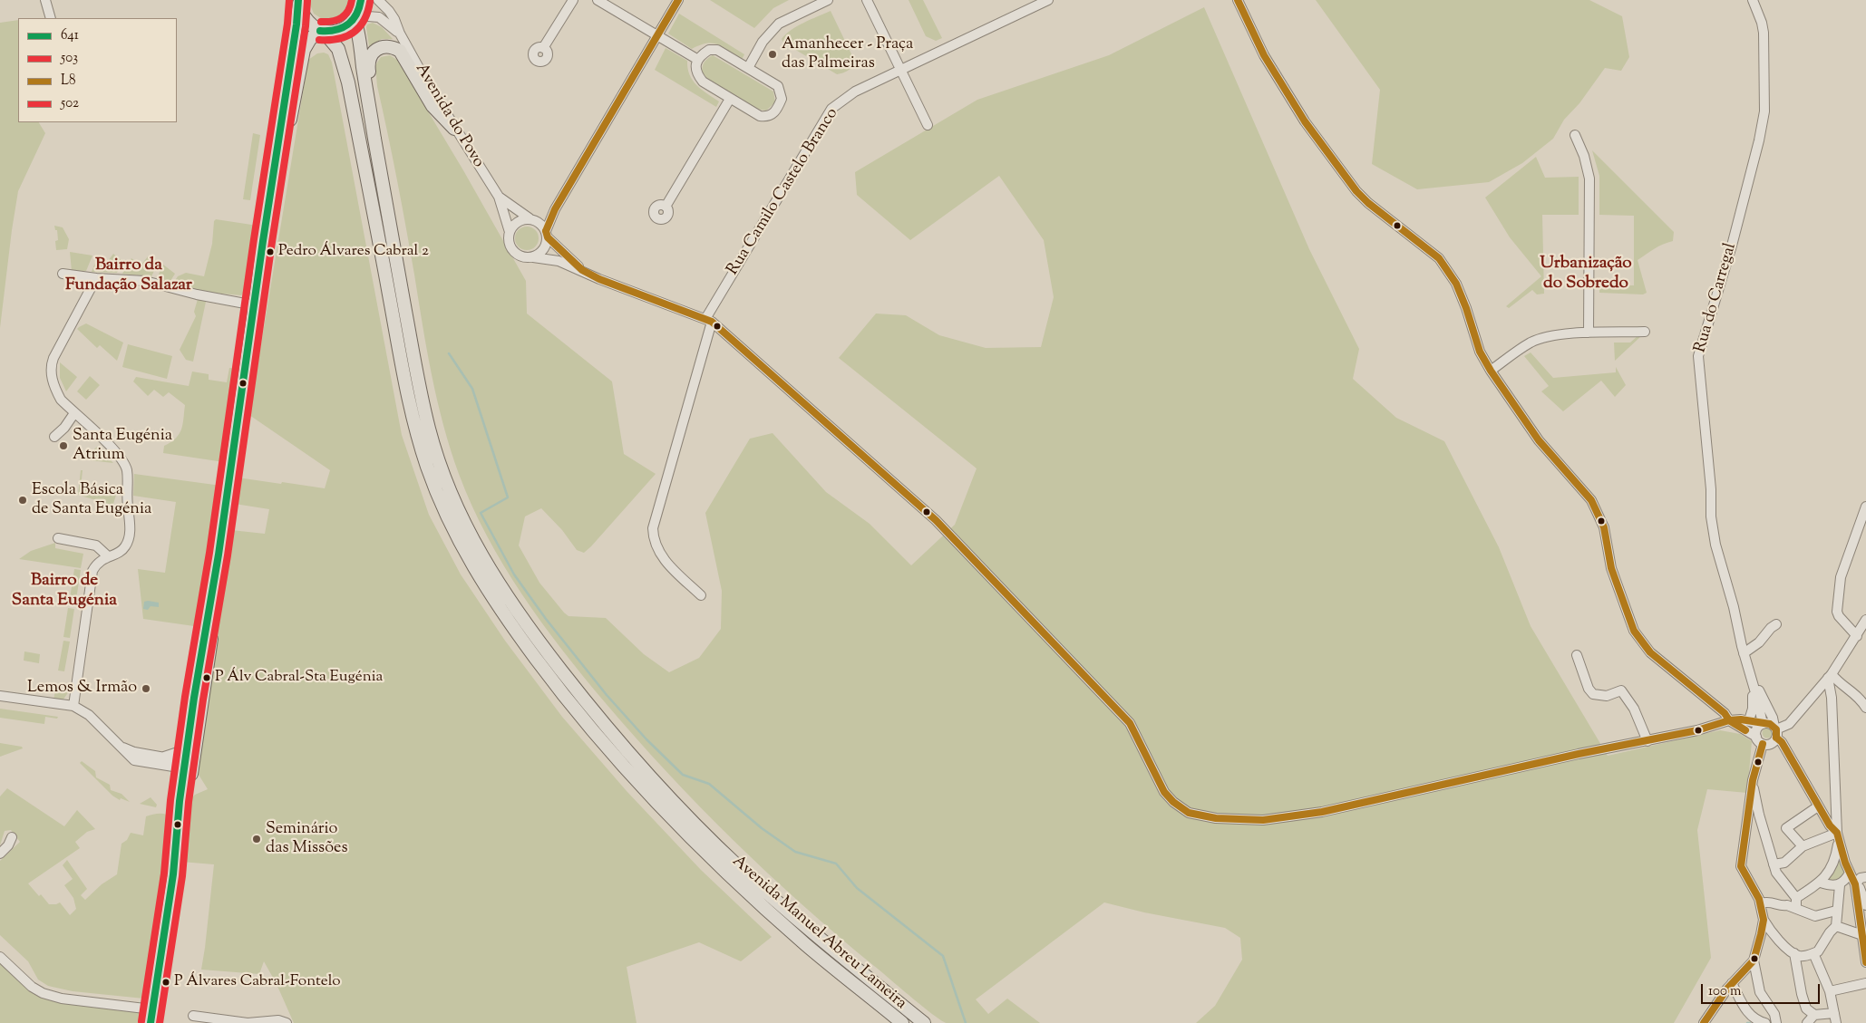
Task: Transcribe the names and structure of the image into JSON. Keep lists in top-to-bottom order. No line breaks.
{"streets":{"main road":["Avenida Manuel Abreu Lameira"],"street":["Avenida do Povo","Rua Camilo Castelo Branco","Rua do Carregal"]},"crossings":[["Avenida do Povo","Rua Camilo Castelo Branco"],["Avenida do Povo","Avenida Manuel Abreu Lameira"]],"districts":["Urbanização do Sobredo","Bairro da Fundação Salazar","Bairro de Santa Eugénia"],"places":["Amanhecer - Praça das Palmeiras","Pedro Álvares Cabral 2","Santa Eugénia Atrium","Escola Básica de Santa Eugénia","P Álv Cabral-Sta Eugénia","Lemos & Irmão","Seminário das Missões","P Álvares Cabral-Fontelo"],"lines":["transit line 641","transit line L8","transit line 502","transit line 503"],"legend":["641","503","L8","502"],"scale_bar":"100 m"}
